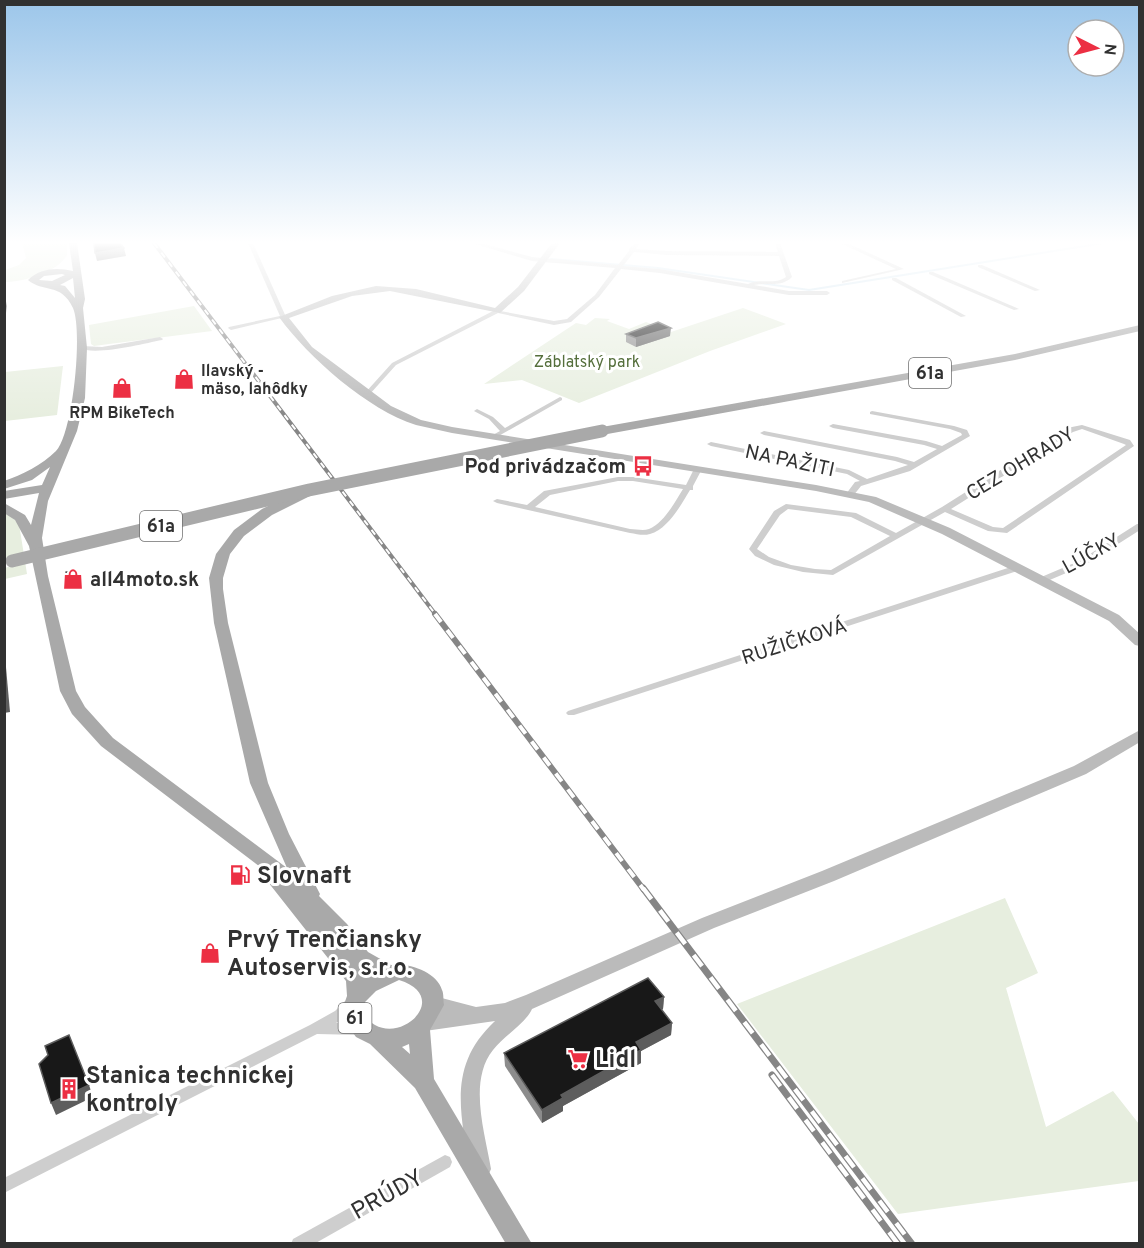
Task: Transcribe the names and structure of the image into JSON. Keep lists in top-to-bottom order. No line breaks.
{"streets":{"main road":["61a","61"],"street":["NA PAŽITI","CEZ OHRADY","LÚČKY","RUŽIČKOVÁ","PRÚDY"]},"crossings":[["61a","61"]],"parks":["Záblatský park"],"places":{"shop":["Ilavský - mäso, lahôdky","RPM BikeTech","all4moto.sk","Prvý Trenčiansky Autoservis, s.r.o."],"bus stop":["Pod privádzačom"],"fuel station":["Slovnaft"],"supermarket":["Lidl"],"building":["Stanica technickej kontroly"]},"north":"right"}
